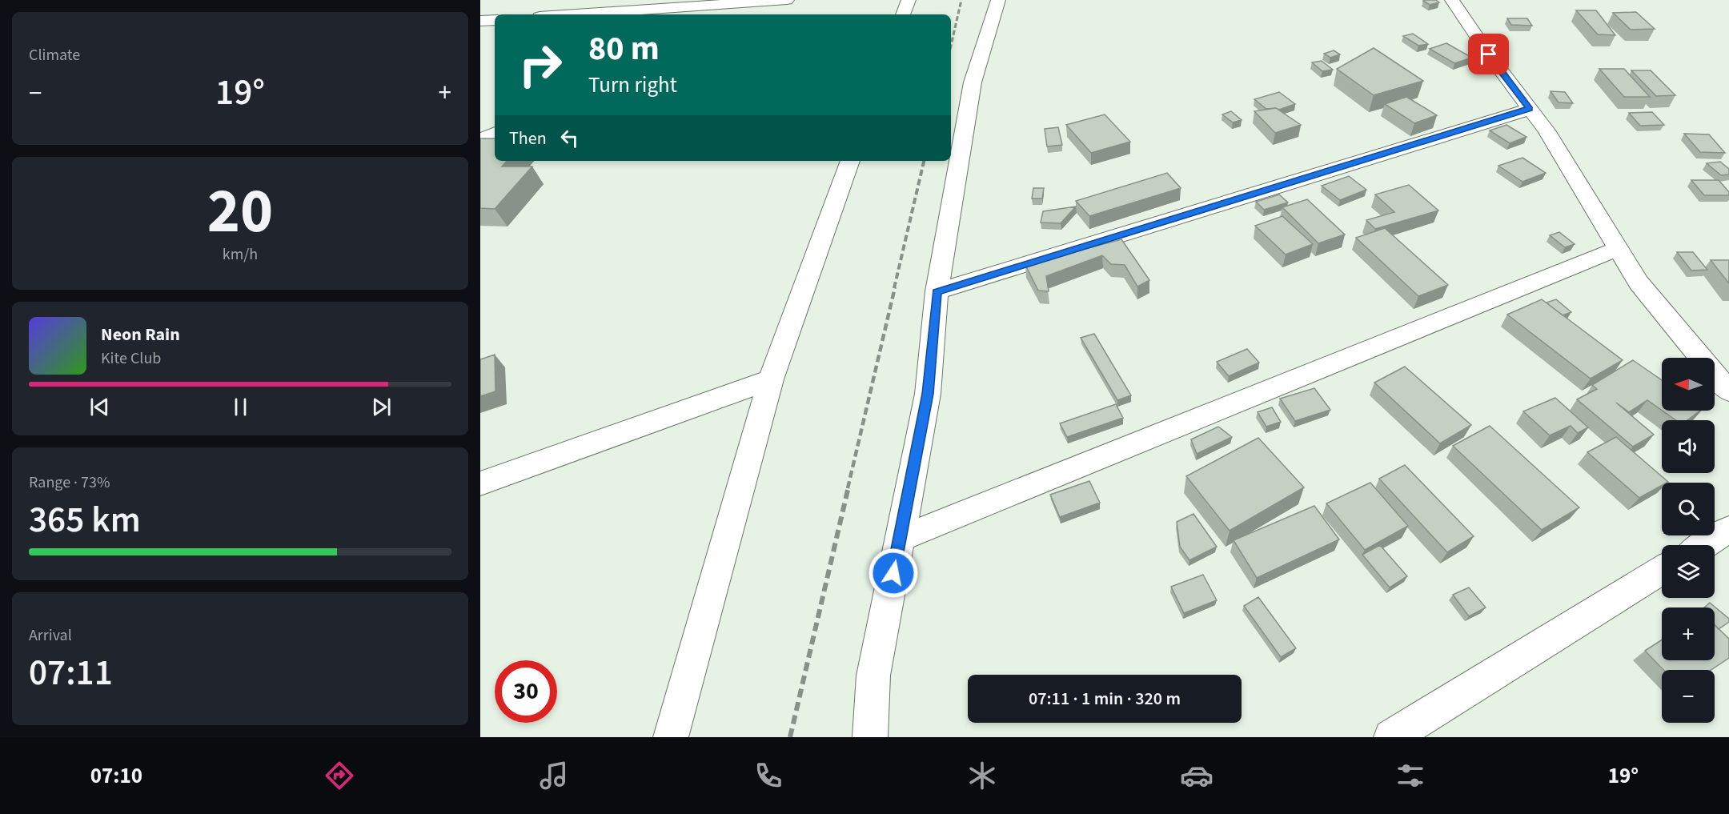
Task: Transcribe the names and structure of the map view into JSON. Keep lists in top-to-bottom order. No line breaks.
{"north":"left","page":{"tile":["Climate",["20","km/h"],["Range · 73%","365 km"],["Arrival","07:11"]],"turn":["80 m","Turn right"],"heat":["−","19°","+"],"then":"Then","song":["Neon Rain","Kite Club"],"map_buttons":["+","−"],"limit":"30","trip":"07:11 · 1 min · 320 m","tabs":["07:10","19°"]}}
